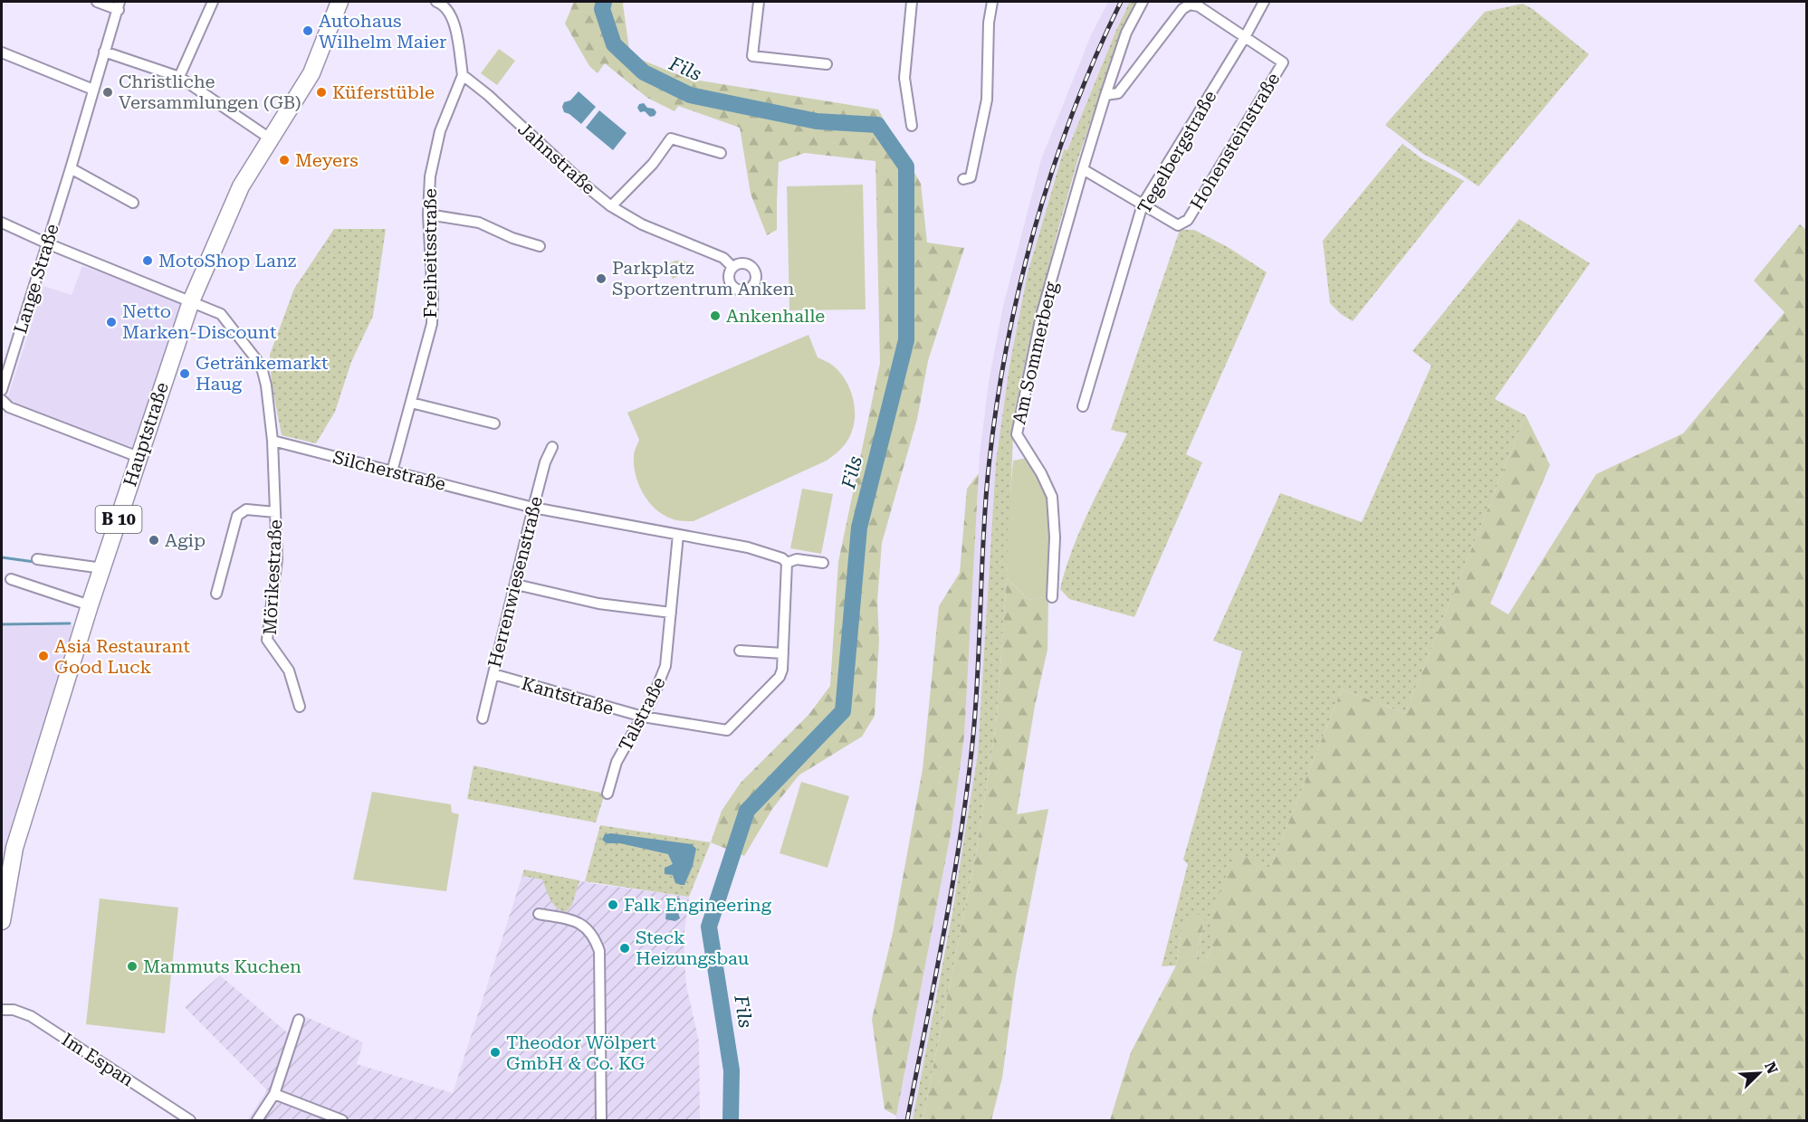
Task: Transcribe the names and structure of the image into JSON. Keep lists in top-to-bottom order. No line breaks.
{"streets":{"main road":["Hauptstraße","B 10"],"street":["Hohensteinstraße","Tegelbergstraße","Jahnstraße","Freiheitsstraße","Lange Straße","Am Sommerberg","Silcherstraße","Mörikestraße","Herrenwiesenstraße","Kantstraße","Talstraße","Im Espan"]},"crossings":[["Hohensteinstraße","Tegelbergstraße"],["Jahnstraße","Freiheitsstraße"],["Freiheitsstraße","Silcherstraße"],["Silcherstraße","Mörikestraße"],["Silcherstraße","Herrenwiesenstraße"],["Silcherstraße","Talstraße"],["Herrenwiesenstraße","Kantstraße"],["Kantstraße","Talstraße"]],"water":["Fils"],"places":["Autohaus Wilhelm Maier","Christliche Versammlungen (GB)","Küferstüble","Meyers","MotoShop Lanz","Parkplatz Sportzentrum Anken","Ankenhalle","Netto Marken-Discount","Getränkemarkt Haug","Agip","Asia Restaurant Good Luck","Falk Engineering","Steck Heizungsbau","Mammuts Kuchen","Theodor Wölpert GmbH & Co. KG"],"north":"top right"}
